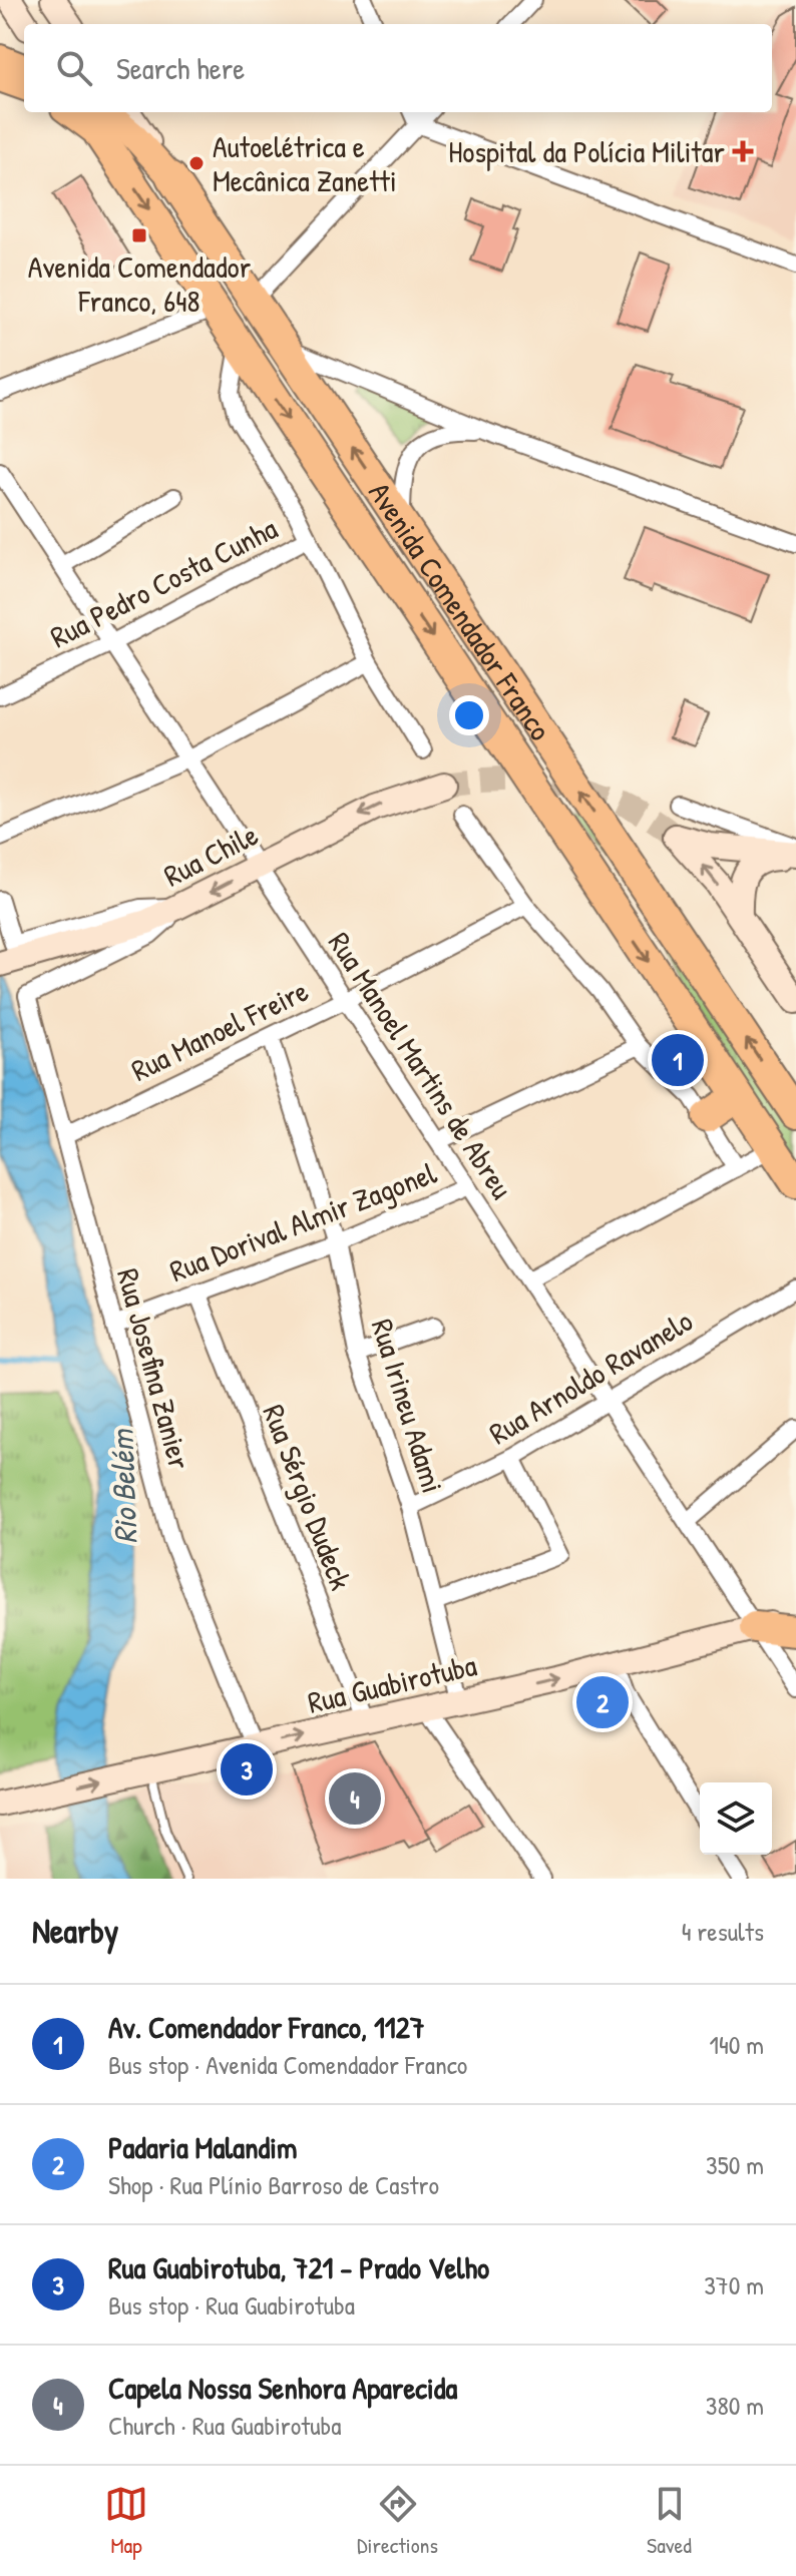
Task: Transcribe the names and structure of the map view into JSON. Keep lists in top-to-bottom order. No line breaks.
{"streets":{"highway":["Avenida Comendador Franco"],"main road":["Rua Chile","Rua Guabirotuba"],"street":["Rua Pedro Costa Cunha","Rua Manoel Freire","Rua Manoel Martins de Abreu","Rua Dorival Almir Zagonel","Rua Josefina Zanier","Rua Arnoldo Ravanelo","Rua Irineu Adami","Rua Sérgio Dudeck"]},"crossings":[["Rua Pedro Costa Cunha","Rua Manoel Martins de Abreu"],["Rua Chile","Rua Manoel Martins de Abreu"],["Rua Chile","Rua Josefina Zanier"],["Rua Manoel Freire","Rua Manoel Martins de Abreu"],["Rua Manoel Freire","Rua Josefina Zanier"],["Rua Manoel Freire","Rua Irineu Adami"],["Rua Manoel Martins de Abreu","Rua Dorival Almir Zagonel"],["Rua Manoel Martins de Abreu","Rua Arnoldo Ravanelo"],["Rua Manoel Martins de Abreu","Rua Guabirotuba"],["Rua Dorival Almir Zagonel","Rua Josefina Zanier"],["Rua Dorival Almir Zagonel","Rua Irineu Adami"],["Rua Dorival Almir Zagonel","Rua Sérgio Dudeck"],["Rua Josefina Zanier","Rua Guabirotuba"],["Rua Arnoldo Ravanelo","Rua Irineu Adami"],["Rua Irineu Adami","Rua Guabirotuba"],["Rua Sérgio Dudeck","Rua Guabirotuba"]],"one_way":["Rua Chile","Rua Guabirotuba"],"water":["Rio Belém"],"places":{"health":["Hospital da Polícia Militar"],"other":["Autoelétrica e Mecânica Zanetti"],"transit":["Avenida Comendador Franco, 648"]},"page":{"search":"Search here","pins":["1","2","3","4"],"heading":["Nearby","4 results"],"list":[{"mark":"1","name":"Av. Comendador Franco, 1127","note":"Bus stop · Avenida Comendador Franco","value":"140 m"},{"mark":"2","name":"Padaria Malandim","note":"Shop · Rua Plínio Barroso de Castro","value":"350 m"},{"mark":"3","name":"Rua Guabirotuba, 721 - Prado Velho","note":"Bus stop · Rua Guabirotuba","value":"370 m"},{"mark":"4","name":"Capela Nossa Senhora Aparecida","note":"Church · Rua Guabirotuba","value":"380 m"}],"nav":["Map","Directions","Saved"]}}
